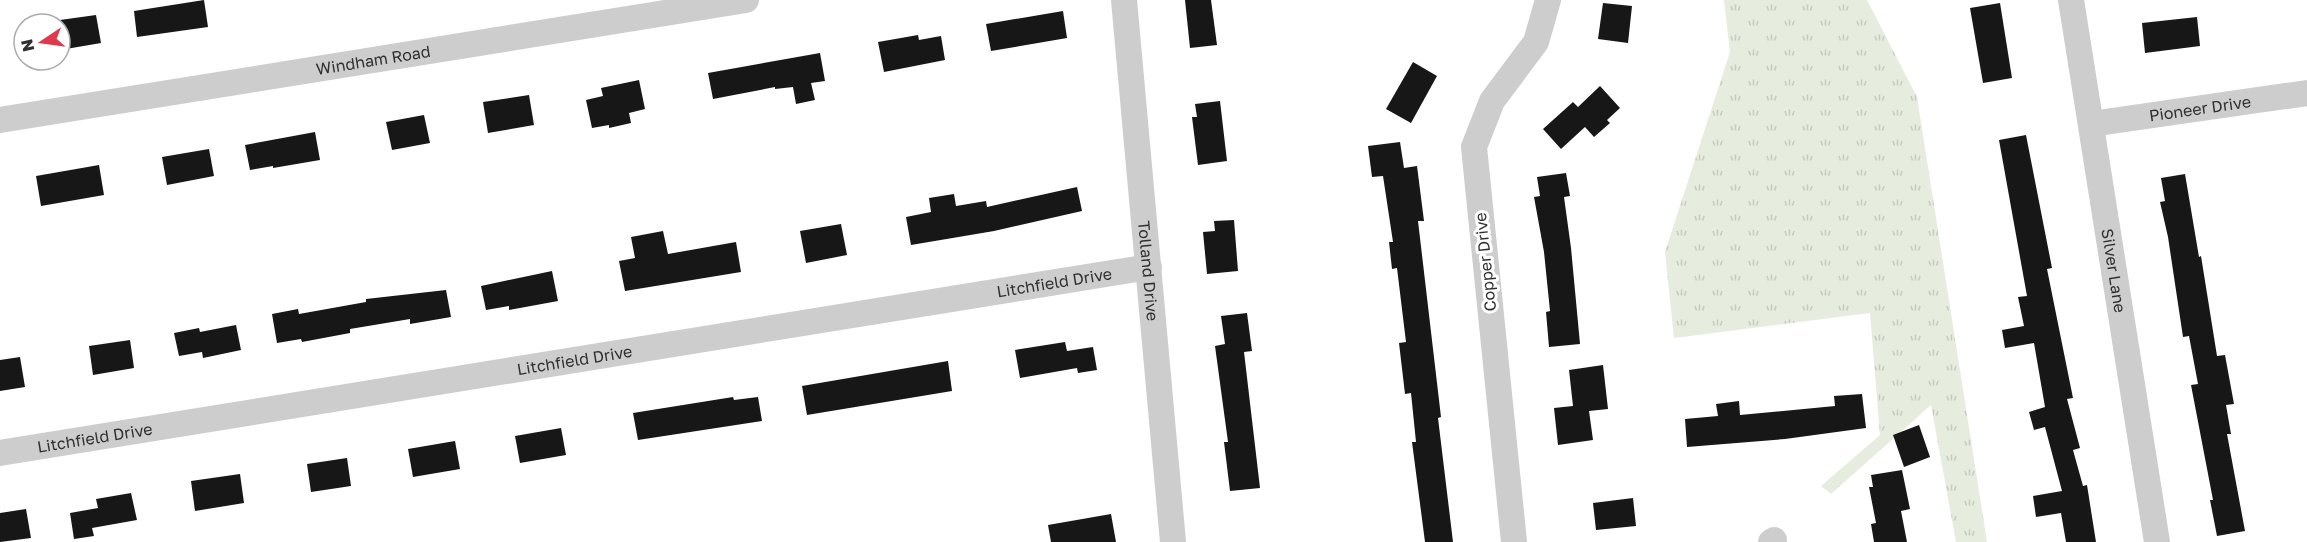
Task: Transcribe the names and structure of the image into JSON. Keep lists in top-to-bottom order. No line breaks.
{"streets":{"street":["Windham Road","Pioneer Drive","Copper Drive","Tolland Drive","Silver Lane","Litchfield Drive"]},"crossings":[["Pioneer Drive","Silver Lane"],["Tolland Drive","Litchfield Drive"]],"north":"left"}
